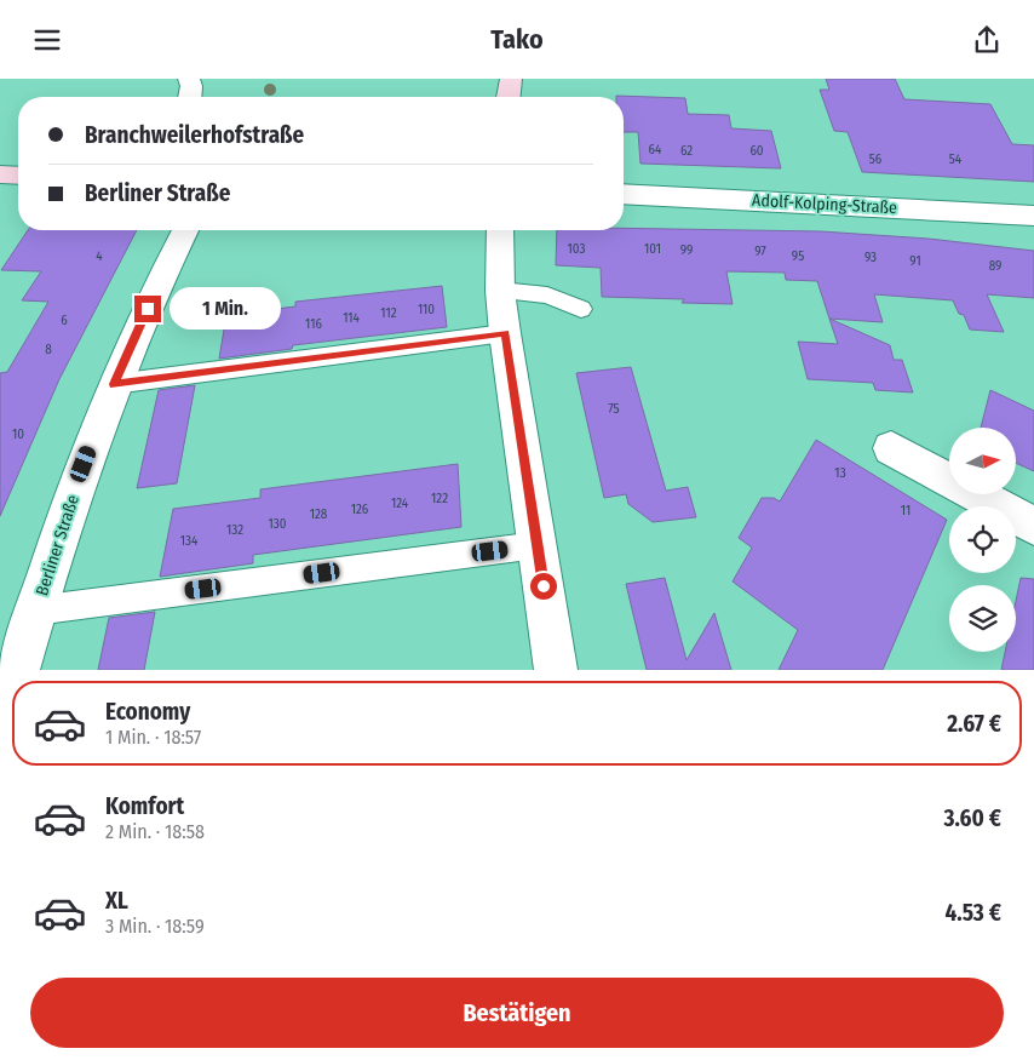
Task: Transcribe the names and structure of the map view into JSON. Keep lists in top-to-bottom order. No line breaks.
{"streets":{"street":["Adolf-Kolping-Straße","Berliner Straße"]},"house_numbers":["64","62","60","56","54","103","101","99","97","4","95","93","91","89","110","112","114","6","116","8","75","10","13","122","124","126","11","128","130","132","134"],"north":"right","page":{"header":"Tako","banner":["Branchweilerhofstraße","Berliner Straße"],"bubble":"1 Min.","list":[{"name":"Economy","note":"1 Min. · 18:57","value":"2.67 €"},{"name":"Komfort","note":"2 Min. · 18:58","value":"3.60 €"},{"name":"XL","note":"3 Min. · 18:59","value":"4.53 €"}],"buttons":"Bestätigen"}}
